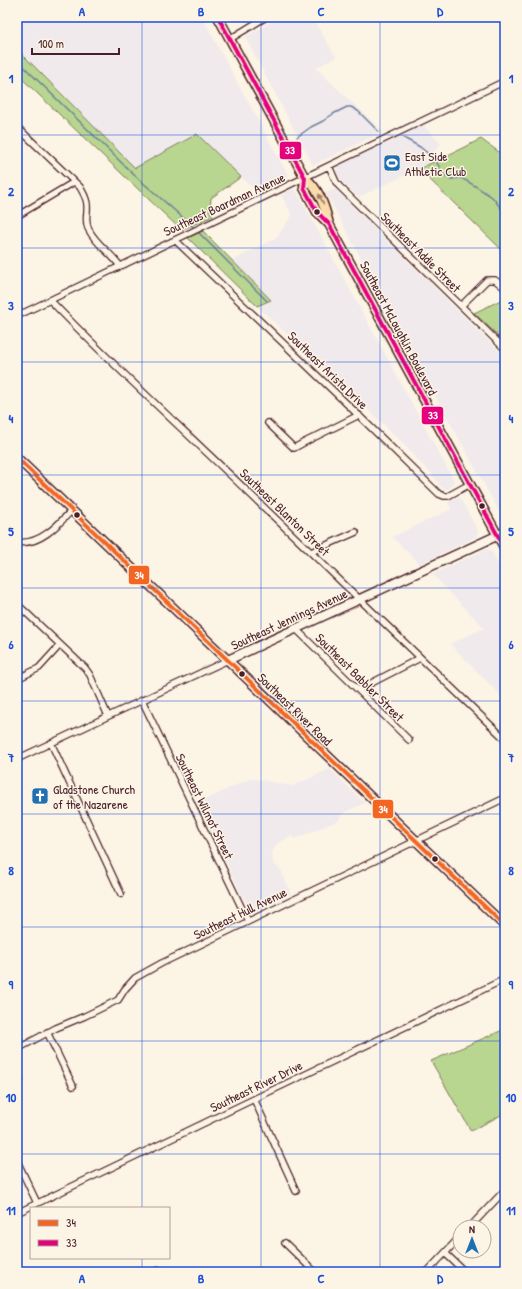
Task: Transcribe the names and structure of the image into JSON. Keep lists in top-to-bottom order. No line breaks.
{"streets":{"main road":["Southeast McLoughlin Boulevard"],"street":["Southeast Boardman Avenue","Southeast Addie Street","Southeast Arista Drive","Southeast Blanton Street","Southeast Jennings Avenue","Southeast Babbler Street","Southeast River Road","Southeast Wilmot Street","Southeast Hull Avenue","Southeast River Drive"]},"crossings":[["Southeast Boardman Avenue","Southeast Addie Street"],["Southeast Boardman Avenue","Southeast McLoughlin Boulevard"],["Southeast Boardman Avenue","Southeast Arista Drive"],["Southeast Boardman Avenue","Southeast Blanton Street"],["Southeast McLoughlin Boulevard","Southeast Arista Drive"],["Southeast McLoughlin Boulevard","Southeast Jennings Avenue"],["Southeast Blanton Street","Southeast Jennings Avenue"],["Southeast Jennings Avenue","Southeast Babbler Street"],["Southeast Jennings Avenue","Southeast River Road"],["Southeast Jennings Avenue","Southeast Wilmot Street"],["Southeast River Road","Southeast Hull Avenue"],["Southeast Wilmot Street","Southeast Hull Avenue"]],"places":{"sports":["East Side Athletic Club"],"church":["Gladstone Church of the Nazarene"]},"lines":["transit line 33","transit line 34"],"legend":["34","33"],"scale_bar":"100 m","north":"top","grid":{"columns":["A","B","C","D"],"rows":["1","2","3","4","5","6","7","8","9","10","11"]}}
